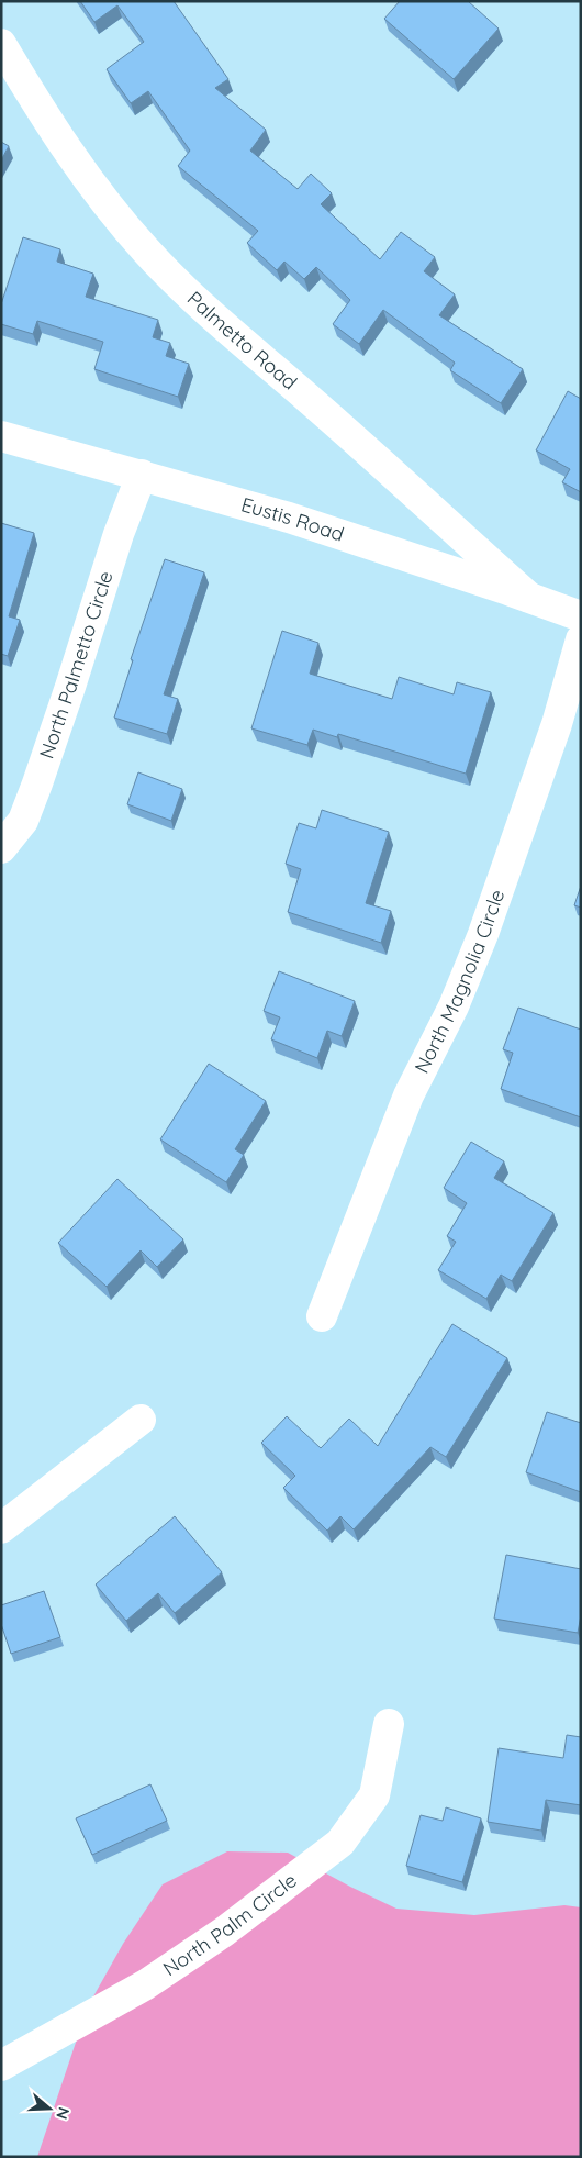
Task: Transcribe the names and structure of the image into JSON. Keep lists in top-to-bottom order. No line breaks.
{"streets":{"street":["Palmetto Road","Eustis Road","North Palmetto Circle","North Magnolia Circle","North Palm Circle"]},"crossings":[["Palmetto Road","Eustis Road"],["Eustis Road","North Palmetto Circle"]],"north":"right"}
